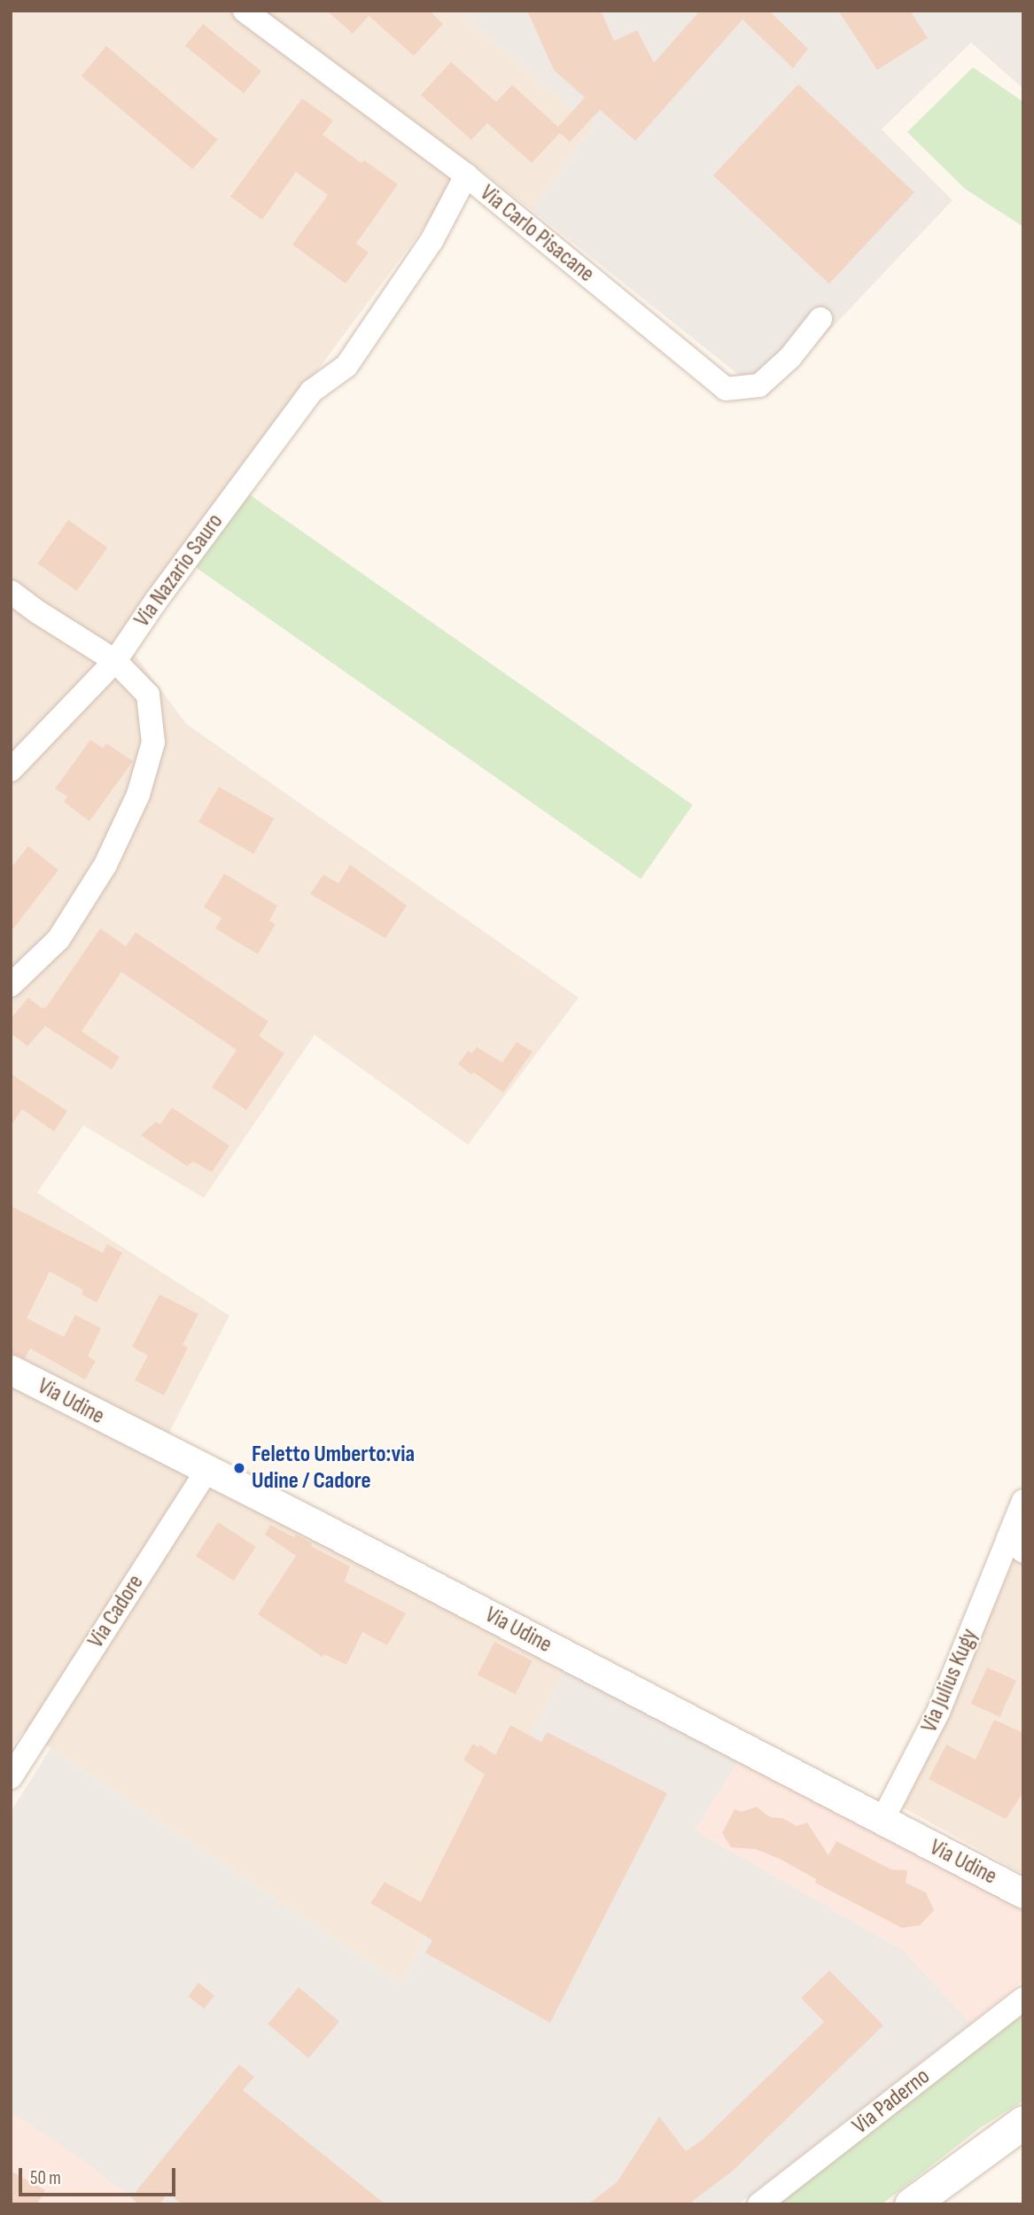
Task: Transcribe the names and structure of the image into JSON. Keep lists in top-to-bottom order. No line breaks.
{"streets":{"street":["Via Carlo Pisacane","Via Nazario Sauro","Via Udine","Via Cadore","Via Julius Kugy","Via Paderno"]},"crossings":[["Via Carlo Pisacane","Via Nazario Sauro"],["Via Udine","Via Cadore"],["Via Udine","Via Julius Kugy"]],"places":["Feletto Umberto:via Udine / Cadore"],"scale_bar":"50 m"}
